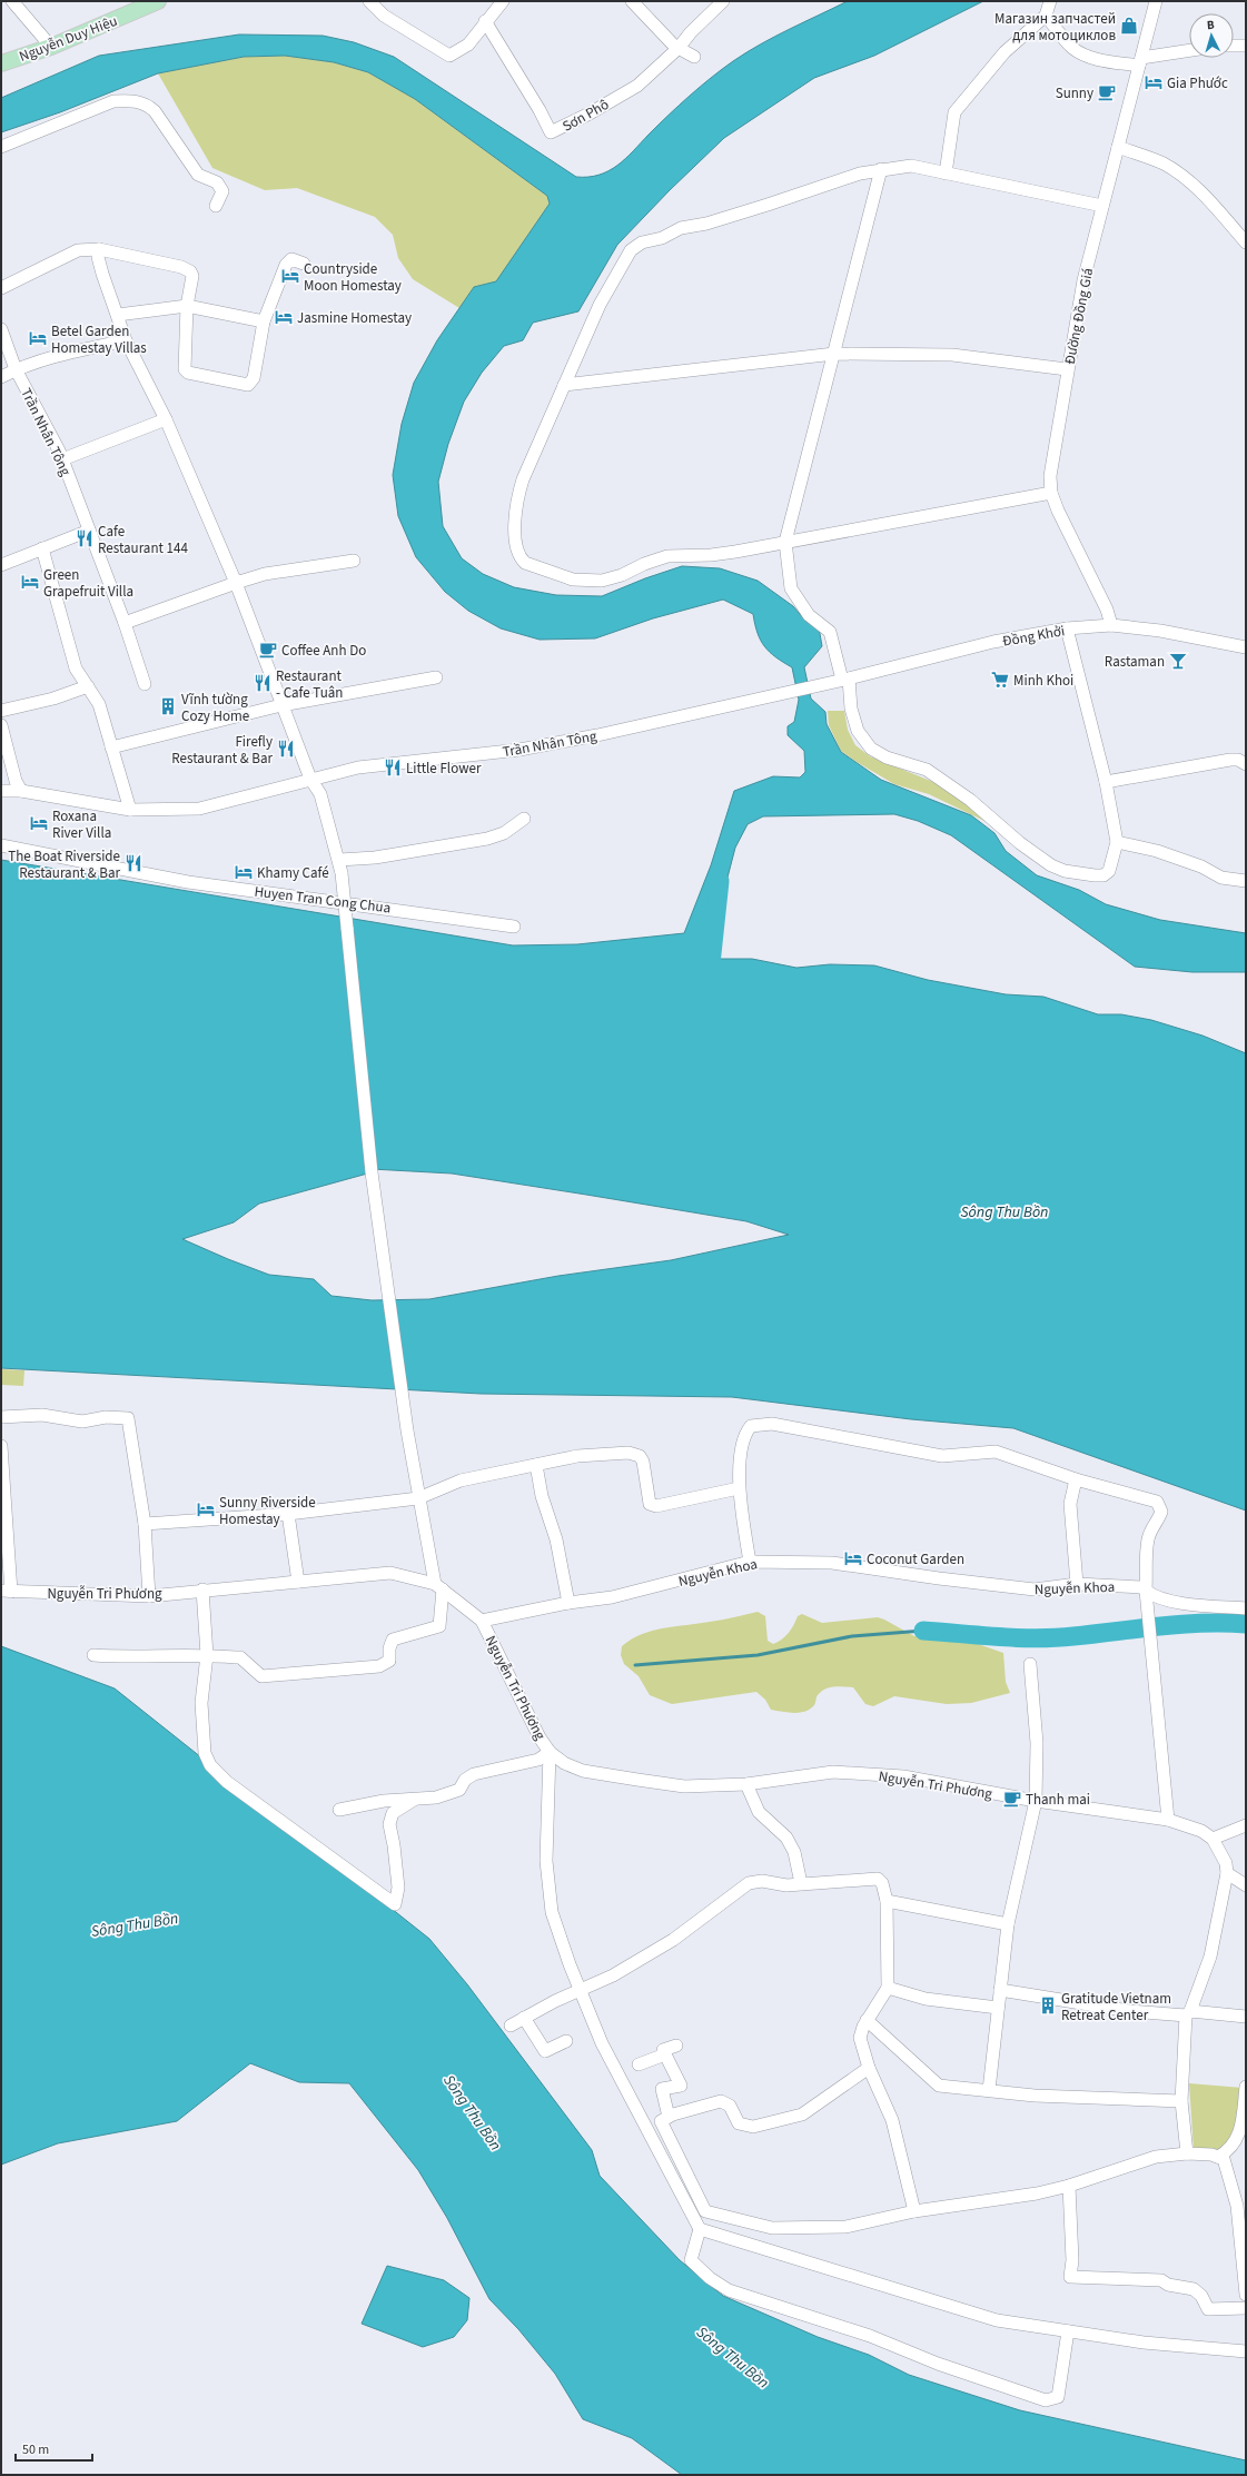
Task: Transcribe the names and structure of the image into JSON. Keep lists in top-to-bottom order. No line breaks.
{"streets":{"main road":["Nguyễn Duy Hiệu"],"street":["Sơn Phô","Đường Đồng Giá","Trần Nhân Tông","Đồng Khởi","Huyen Tran Cong Chua","Nguyễn Khoa","Nguyễn Tri Phương"]},"crossings":[["Đường Đồng Giá","Đồng Khởi"],["Trần Nhân Tông","Đồng Khởi"],["Nguyễn Khoa","Nguyễn Tri Phương"]],"water":["Sông Thu Bồn"],"places":{"shop":["Магазин запчастей для мотоциклов"],"hotel":["Gia Phước","Countryside Moon Homestay","Jasmine Homestay","Betel Garden Homestay Villas","Green Grapefruit Villa","Roxana River Villa","Khamy Café","Sunny Riverside Homestay","Coconut Garden"],"cafe":["Sunny","Coffee Anh Do","Thanh mai"],"restaurant":["Cafe Restaurant 144","Restaurant - Cafe Tuân","Firefly Restaurant & Bar","Little Flower","The Boat Riverside Restaurant & Bar"],"bar":["Rastaman"],"supermarket":["Minh Khoi"],"building":["Vĩnh tường Cozy Home","Gratitude Vietnam Retreat Center"]},"scale_bar":"50 m","north":"top"}
